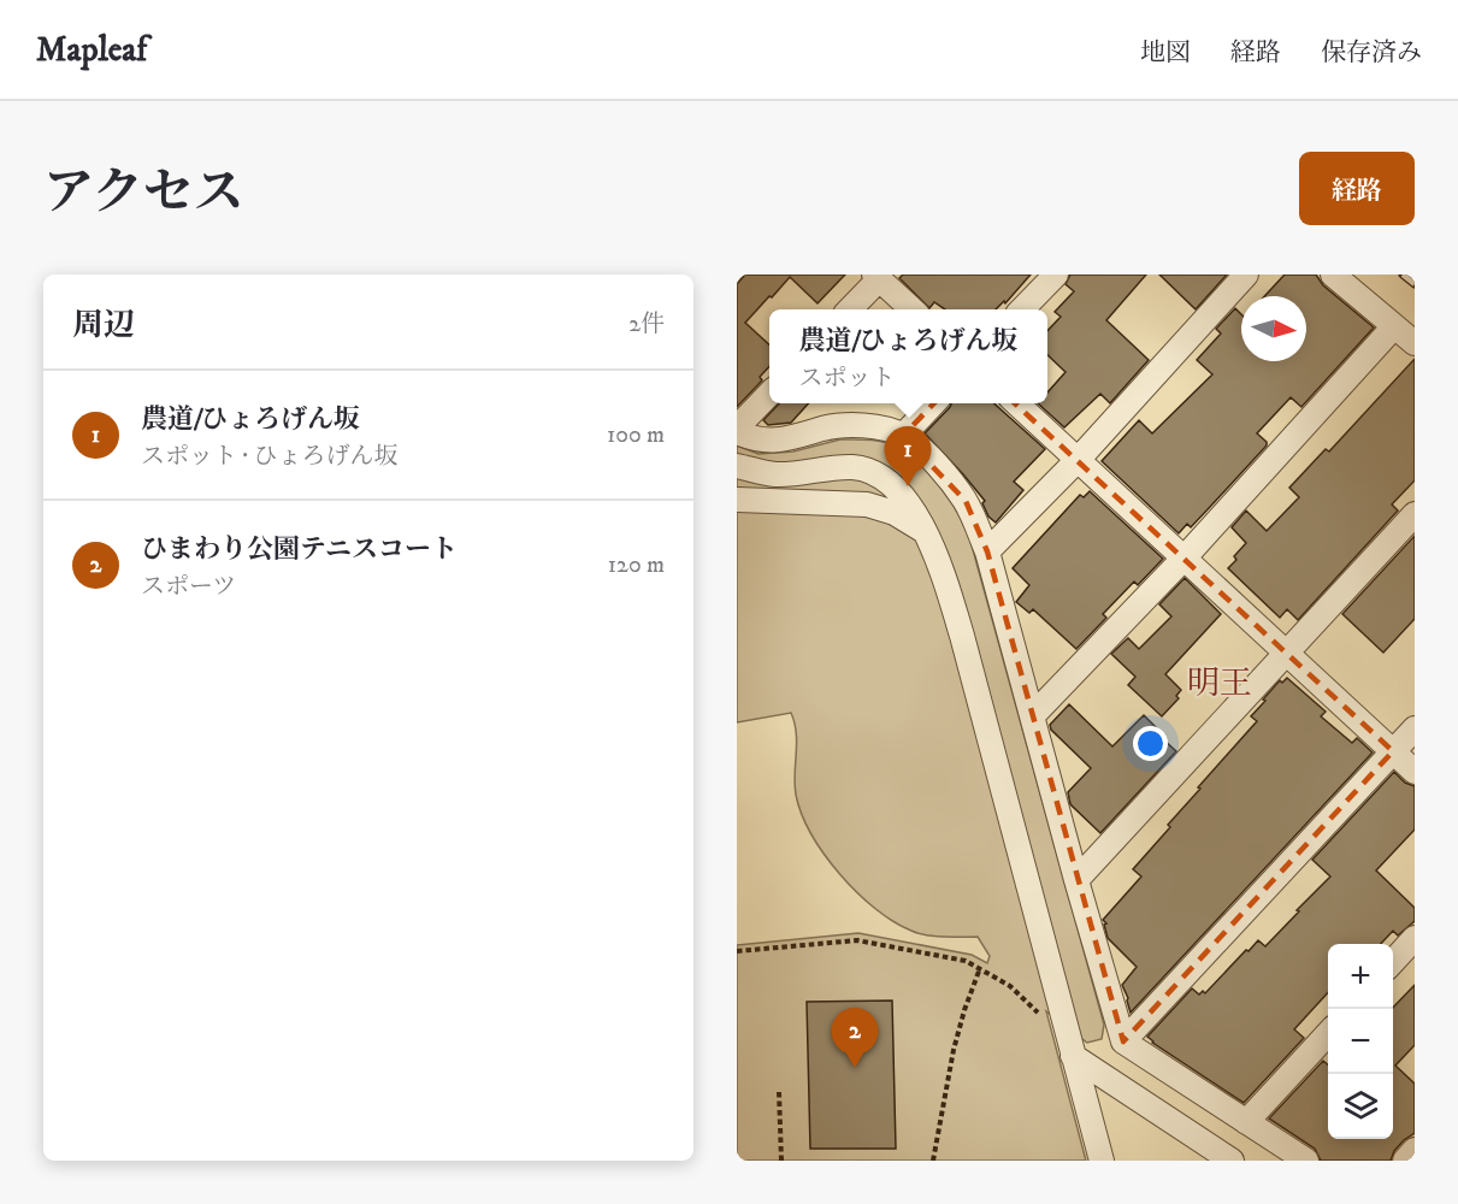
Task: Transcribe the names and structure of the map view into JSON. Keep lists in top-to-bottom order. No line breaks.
{"districts":["明王"],"north":"right","page":{"header":"Mapleaf","nav":["地図","経路","保存済み"],"title":"アクセス","buttons":"経路","heading":["周辺","2件"],"popup":["農道/ひょろげん坂","スポット"],"list":[{"mark":"1","name":"農道/ひょろげん坂","note":"スポット · ひょろげん坂","value":"100 m"},{"mark":"2","name":"ひまわり公園テニスコート","note":"スポーツ","value":"120 m"}],"pins":["1","2"],"map_buttons":["+","−"]}}
